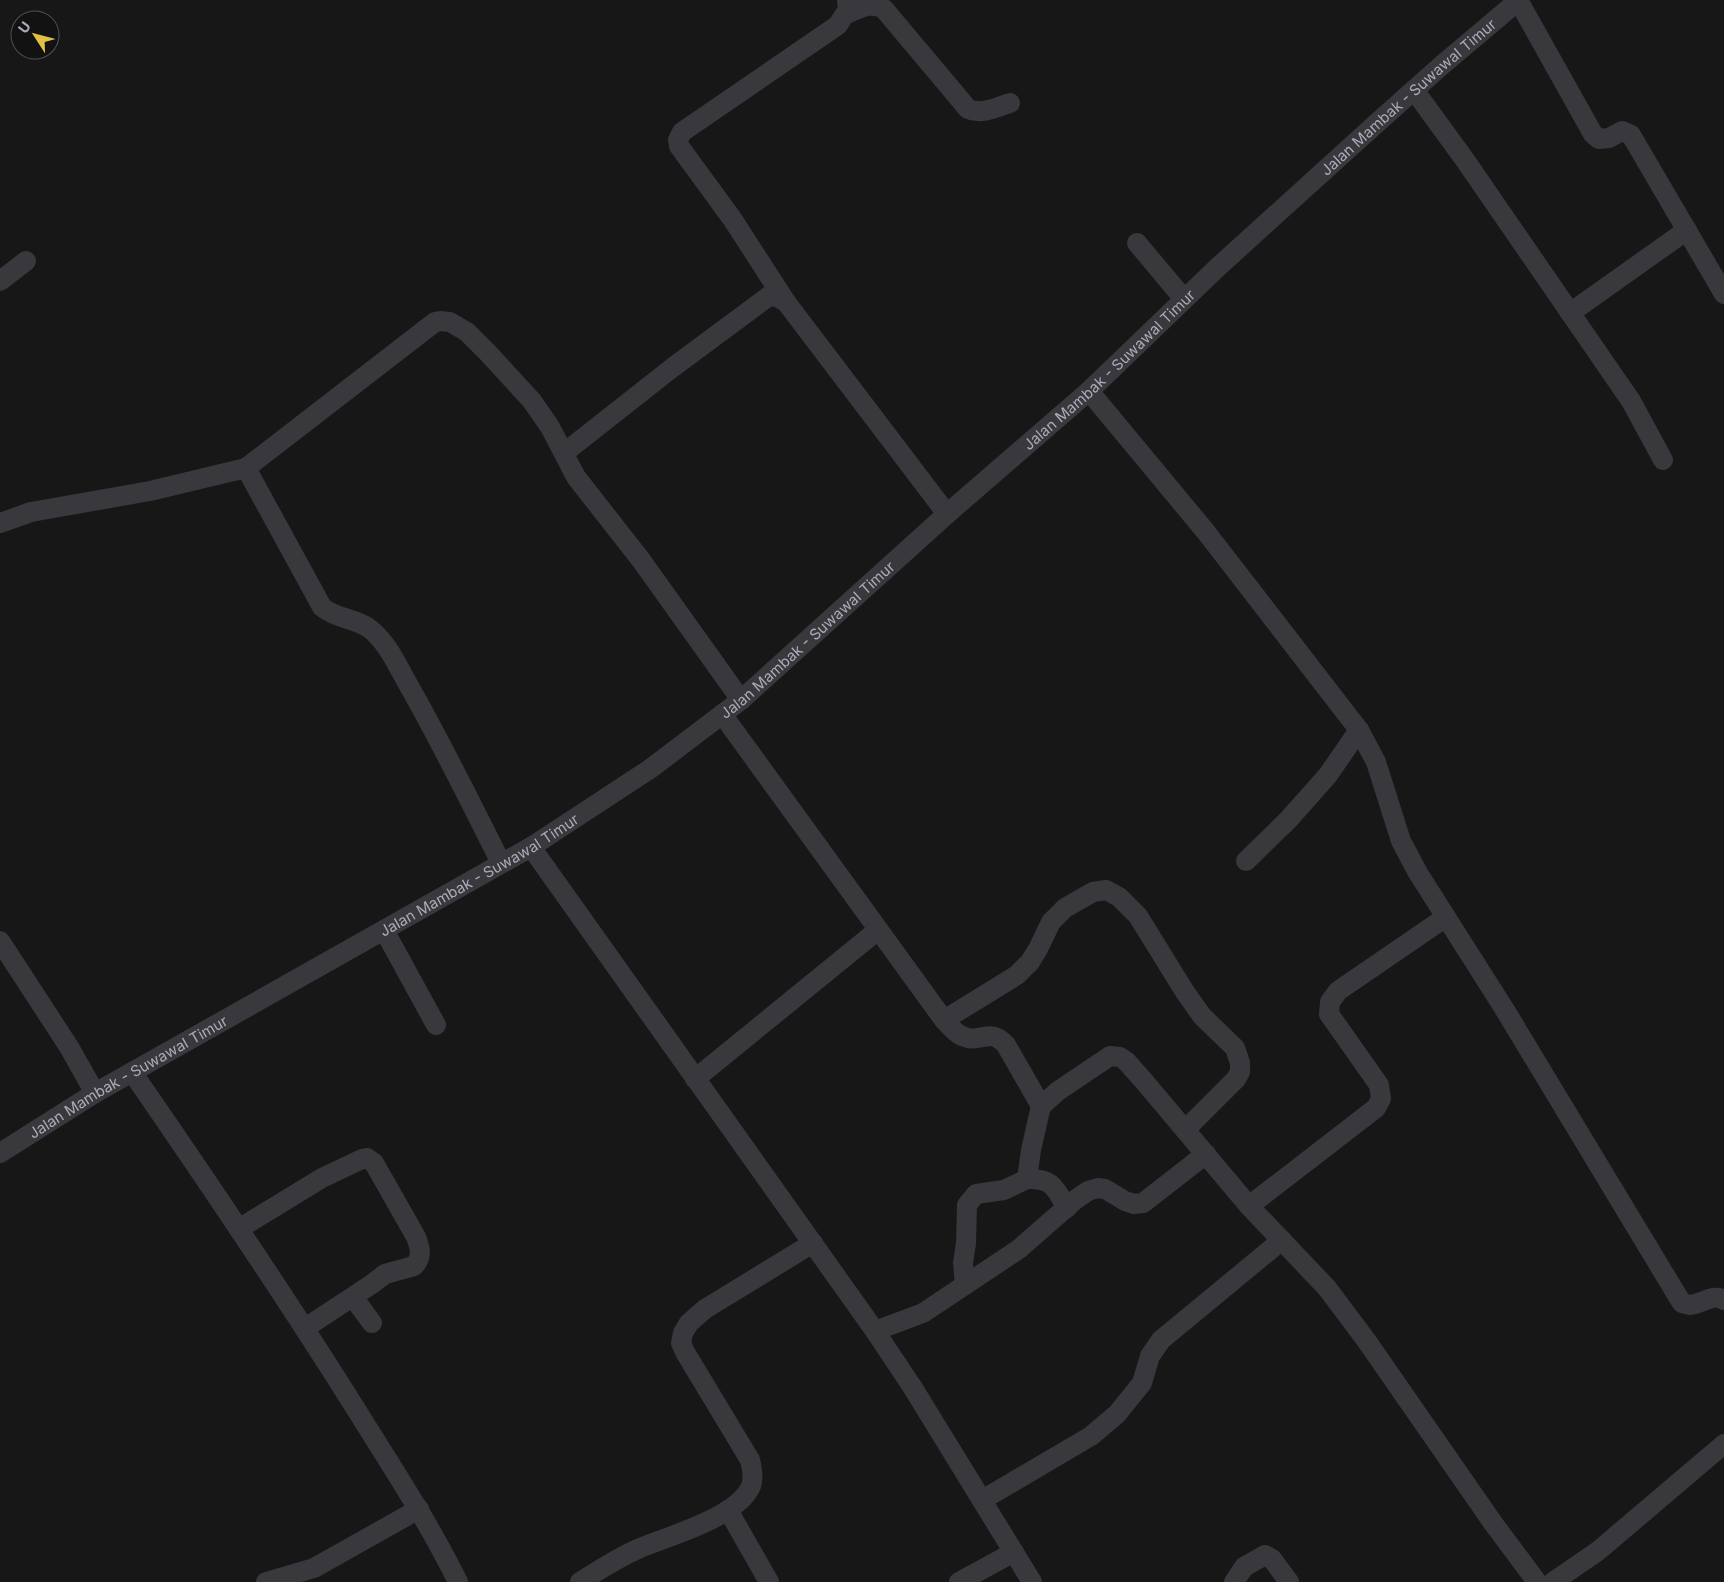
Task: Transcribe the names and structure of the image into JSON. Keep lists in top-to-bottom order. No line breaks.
{"streets":{"street":["Jalan Mambak - Suwawal Timur"]},"north":"top left"}
